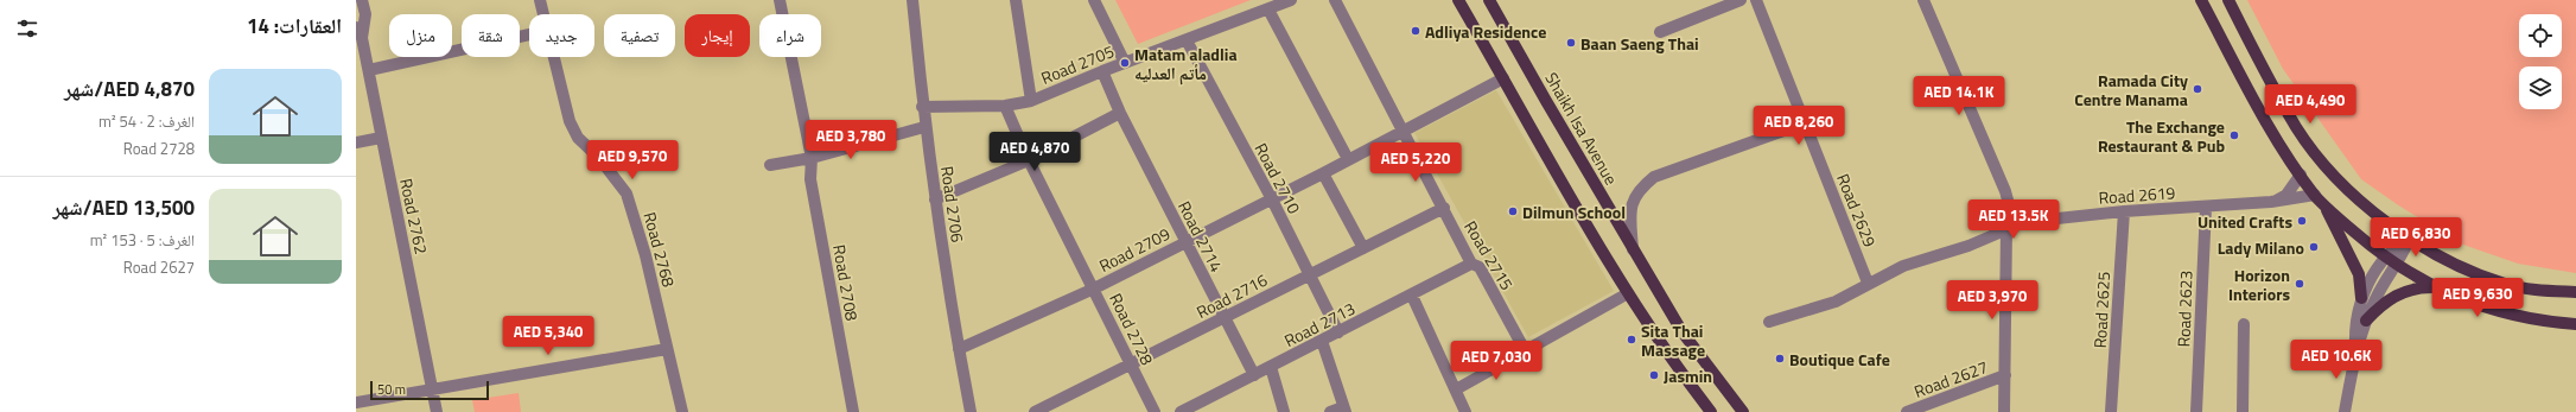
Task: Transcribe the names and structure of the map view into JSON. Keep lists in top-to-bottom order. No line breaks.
{"streets":{"main road":["Shaikh Isa Avenue"],"street":["Road 2705","Road 2710","Road 2619","Road 2706","Road 2629","Road 2762","Road 2714","Road 2768","Road 2709","Road 2715","Road 2708","Road 2716","Road 2623","Road 2625","Road 2713","Road 2728","Road 2627"]},"crossings":[["Road 2705","Road 2710"],["Road 2705","Road 2706"],["Road 2705","Road 2714"],["Road 2705","Road 2728"],["Road 2710","Road 2709"],["Road 2710","Road 2716"],["Road 2710","Road 2713"],["Road 2619","Road 2629"],["Road 2619","Road 2623"],["Road 2619","Road 2625"],["Road 2619","Road 2627"],["Road 2706","Road 2709"],["Road 2714","Road 2709"],["Road 2714","Road 2716"],["Road 2714","Road 2713"],["Road 2709","Road 2715"],["Road 2709","Road 2728"],["Road 2715","Road 2716"],["Road 2715","Road 2713"],["Road 2716","Road 2728"]],"places":["Adliya Residence","Baan Saeng Thai","Matam aladlia مأتم العدليه","Ramada City Centre Manama","The Exchange Restaurant & Pub","Dilmun School","United Crafts","Lady Milano","Horizon Interiors","Sita Thai Massage","Boutique Cafe","Jasmin"],"scale_bar":"50 m","page":{"heading":"العقارات: 14","chip":["شراء","إيجار","تصفية","جديد","شقة","منزل"],"list":[{"name":"AED 4,870/شهر","note":"الغرف: 2 · 54 m² · Road 2728"},{"name":"AED 13,500/شهر","note":"الغرف: 5 · 153 m² · Road 2627"}],"price":["AED 14.1K","AED 4,490","AED 8,260","AED 3,780","AED 4,870","AED 9,570","AED 5,220","AED 13.5K","AED 6,830","AED 9,630","AED 3,970","AED 5,340","AED 10.6K","AED 7,030"],"scale":"50 m"}}
